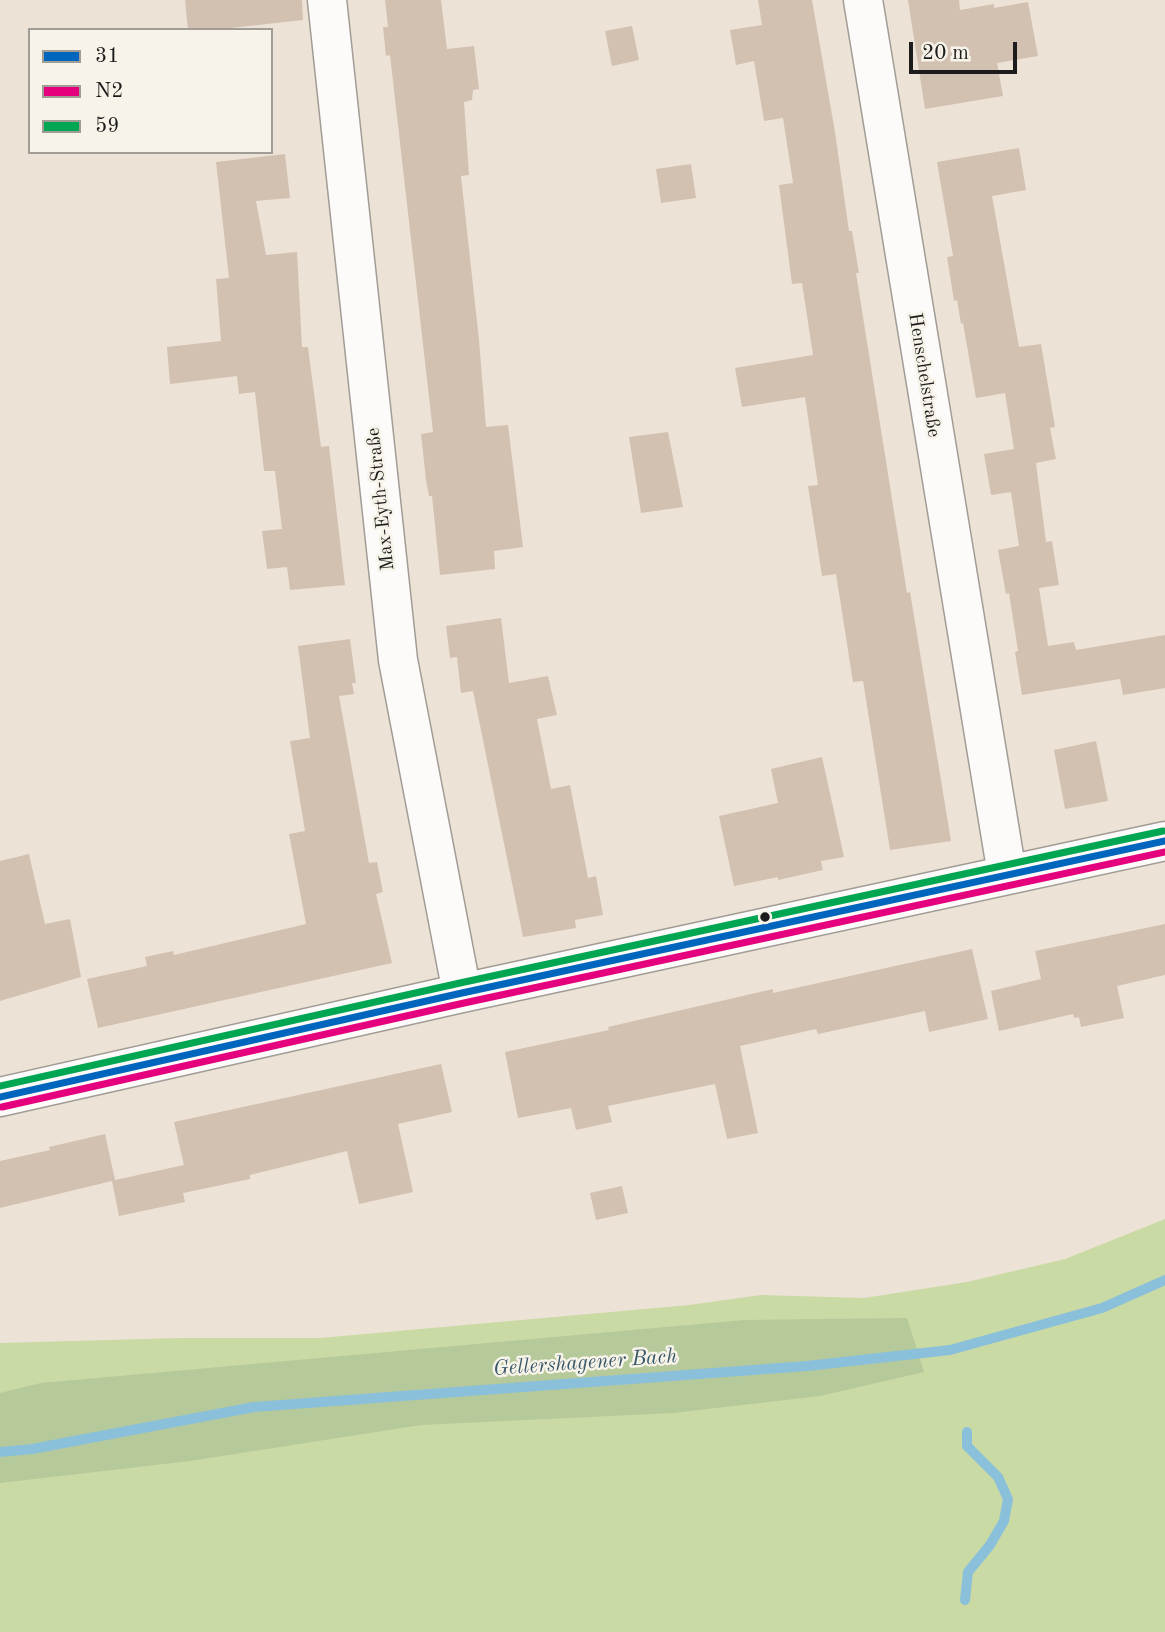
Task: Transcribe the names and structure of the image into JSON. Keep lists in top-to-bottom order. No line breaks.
{"streets":{"street":["Henschelstraße","Max-Eyth-Straße"]},"water":["Gellershagener Bach"],"lines":["transit line 59","transit line 31","transit line N2"],"legend":["31","N2","59"],"scale_bar":"20 m"}
